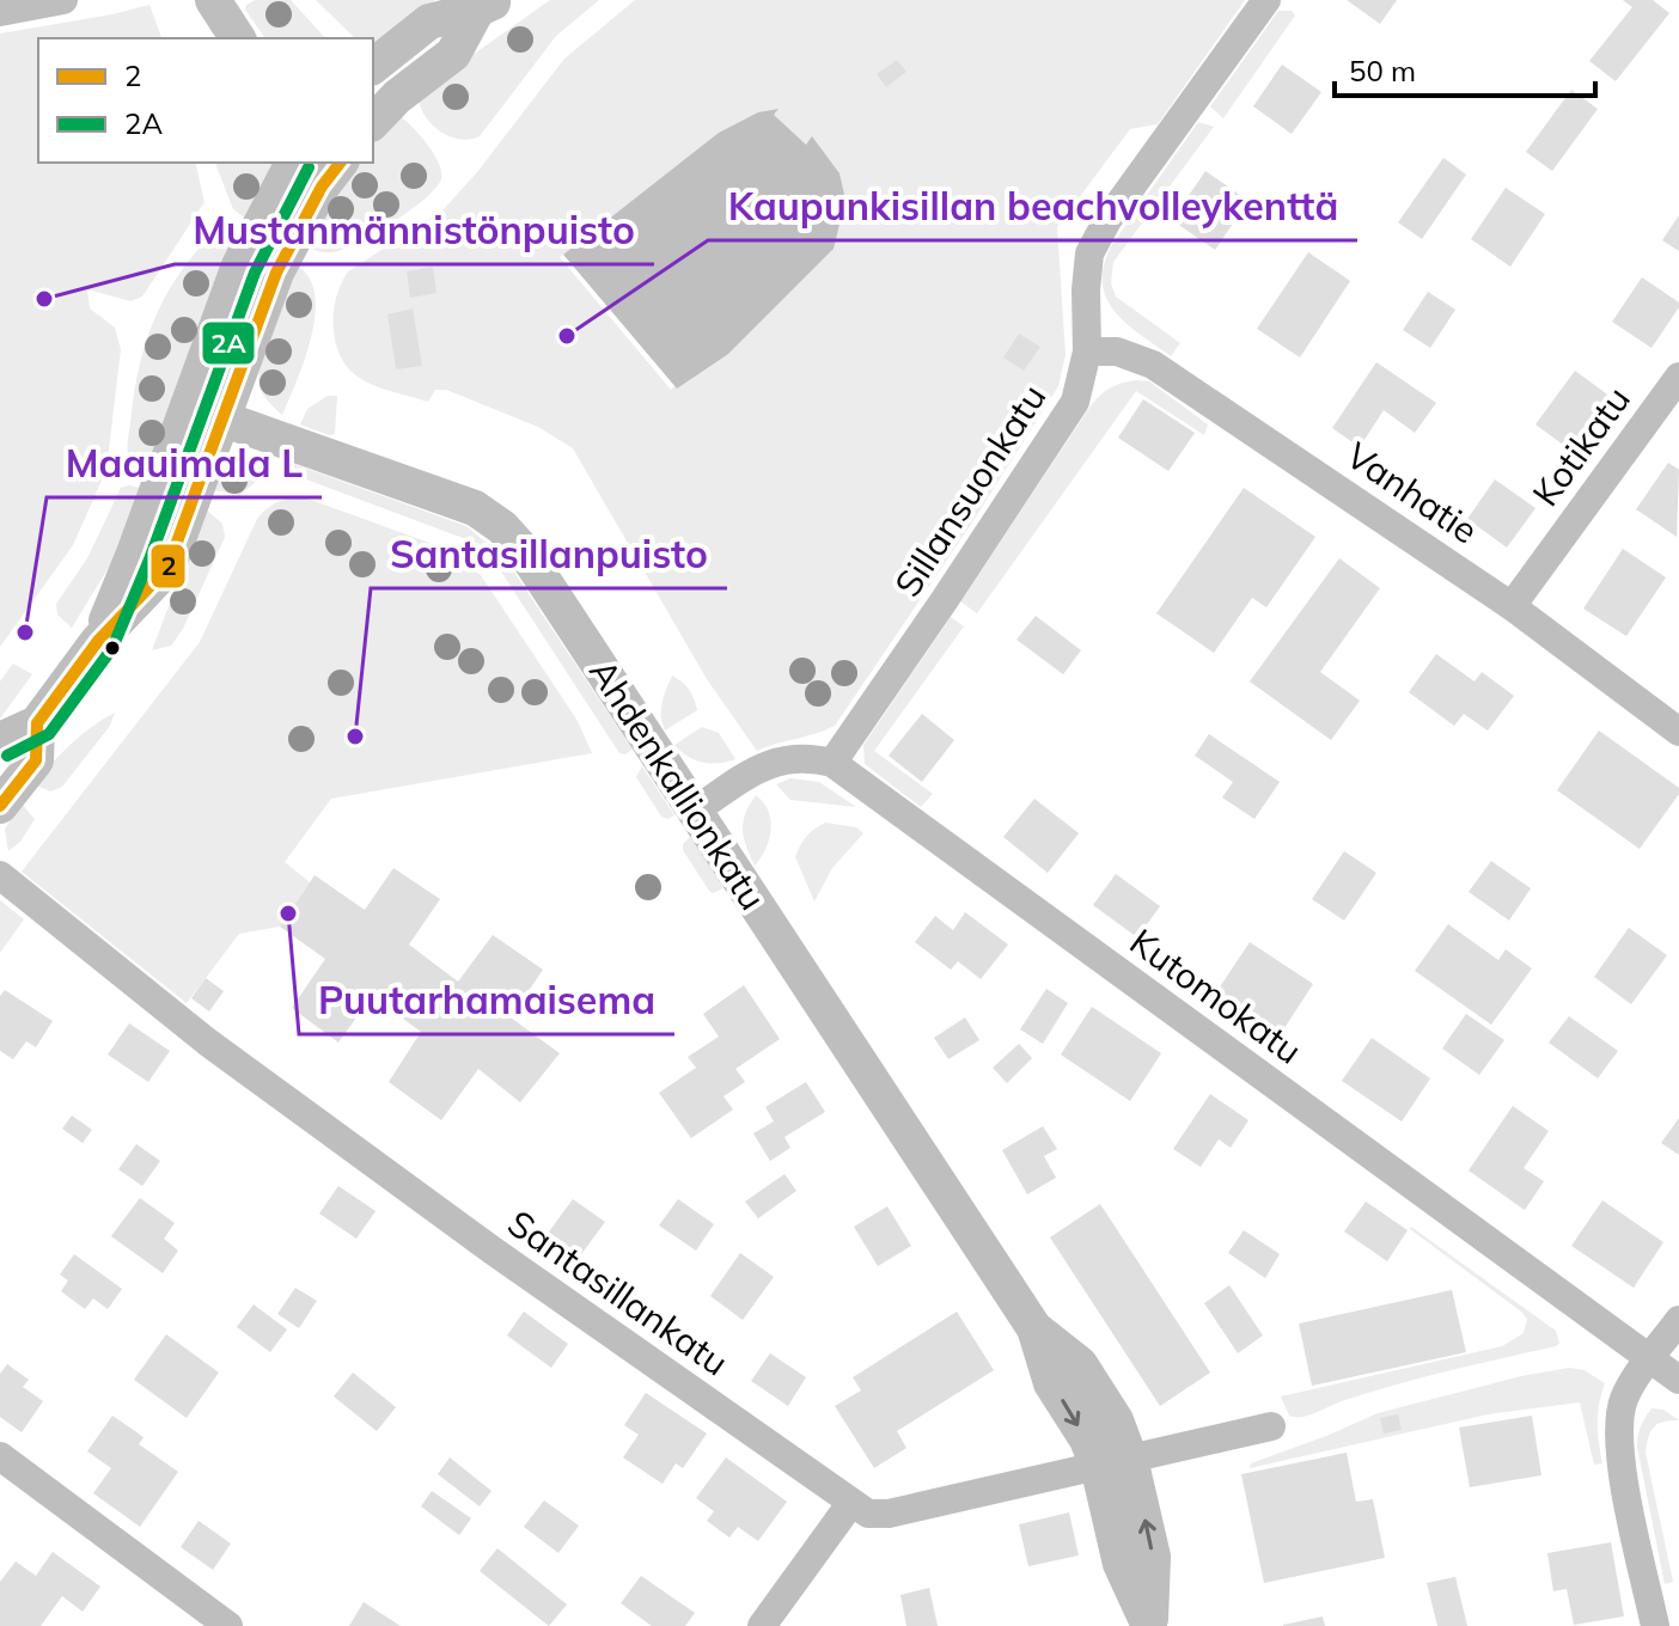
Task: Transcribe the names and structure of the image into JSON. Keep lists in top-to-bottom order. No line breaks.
{"streets":{"street":["Kotikatu","Sillansuonkatu","Vanhatie","Ahdenkallionkatu","Kutomokatu","Santasillankatu"]},"crossings":[["Kotikatu","Vanhatie"],["Sillansuonkatu","Vanhatie"],["Sillansuonkatu","Kutomokatu"],["Ahdenkallionkatu","Santasillankatu"]],"places":["Mustanmännistönpuisto","Kaupunkisillan beachvolleykenttä","Maauimala L","Santasillanpuisto","Puutarhamaisema"],"lines":["transit line 2","transit line 2A"],"legend":["2","2A"],"scale_bar":"50 m"}
